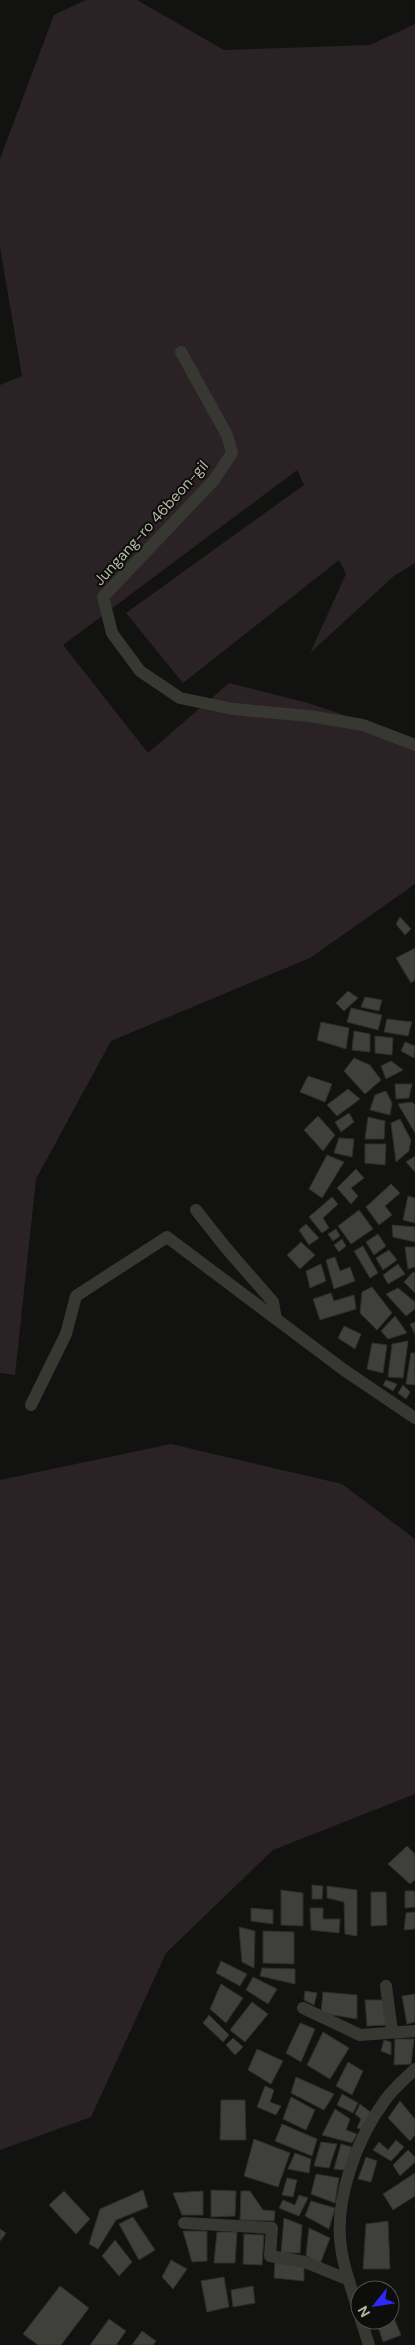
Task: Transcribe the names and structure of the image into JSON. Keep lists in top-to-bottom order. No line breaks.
{"streets":{"street":["Jungang-ro 46beon-gil"]},"north":"bottom left"}
